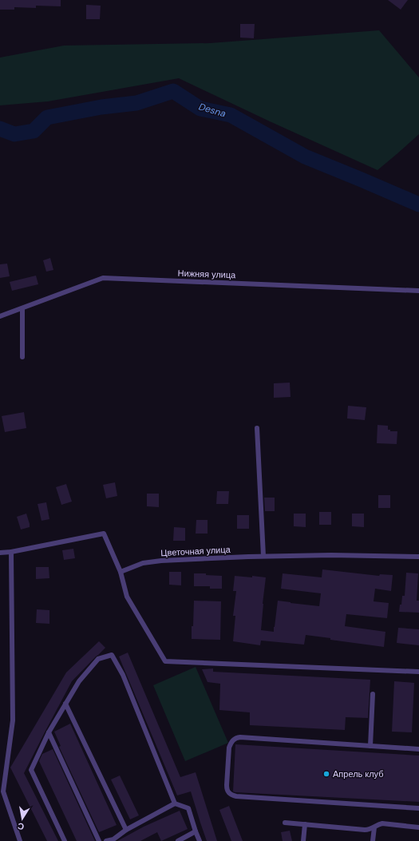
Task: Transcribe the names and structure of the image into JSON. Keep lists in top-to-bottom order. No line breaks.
{"streets":{"lane":["Нижняя улица","Цветочная улица"]},"water":["Desna"],"places":["Апрель клуб"],"north":"bottom"}
